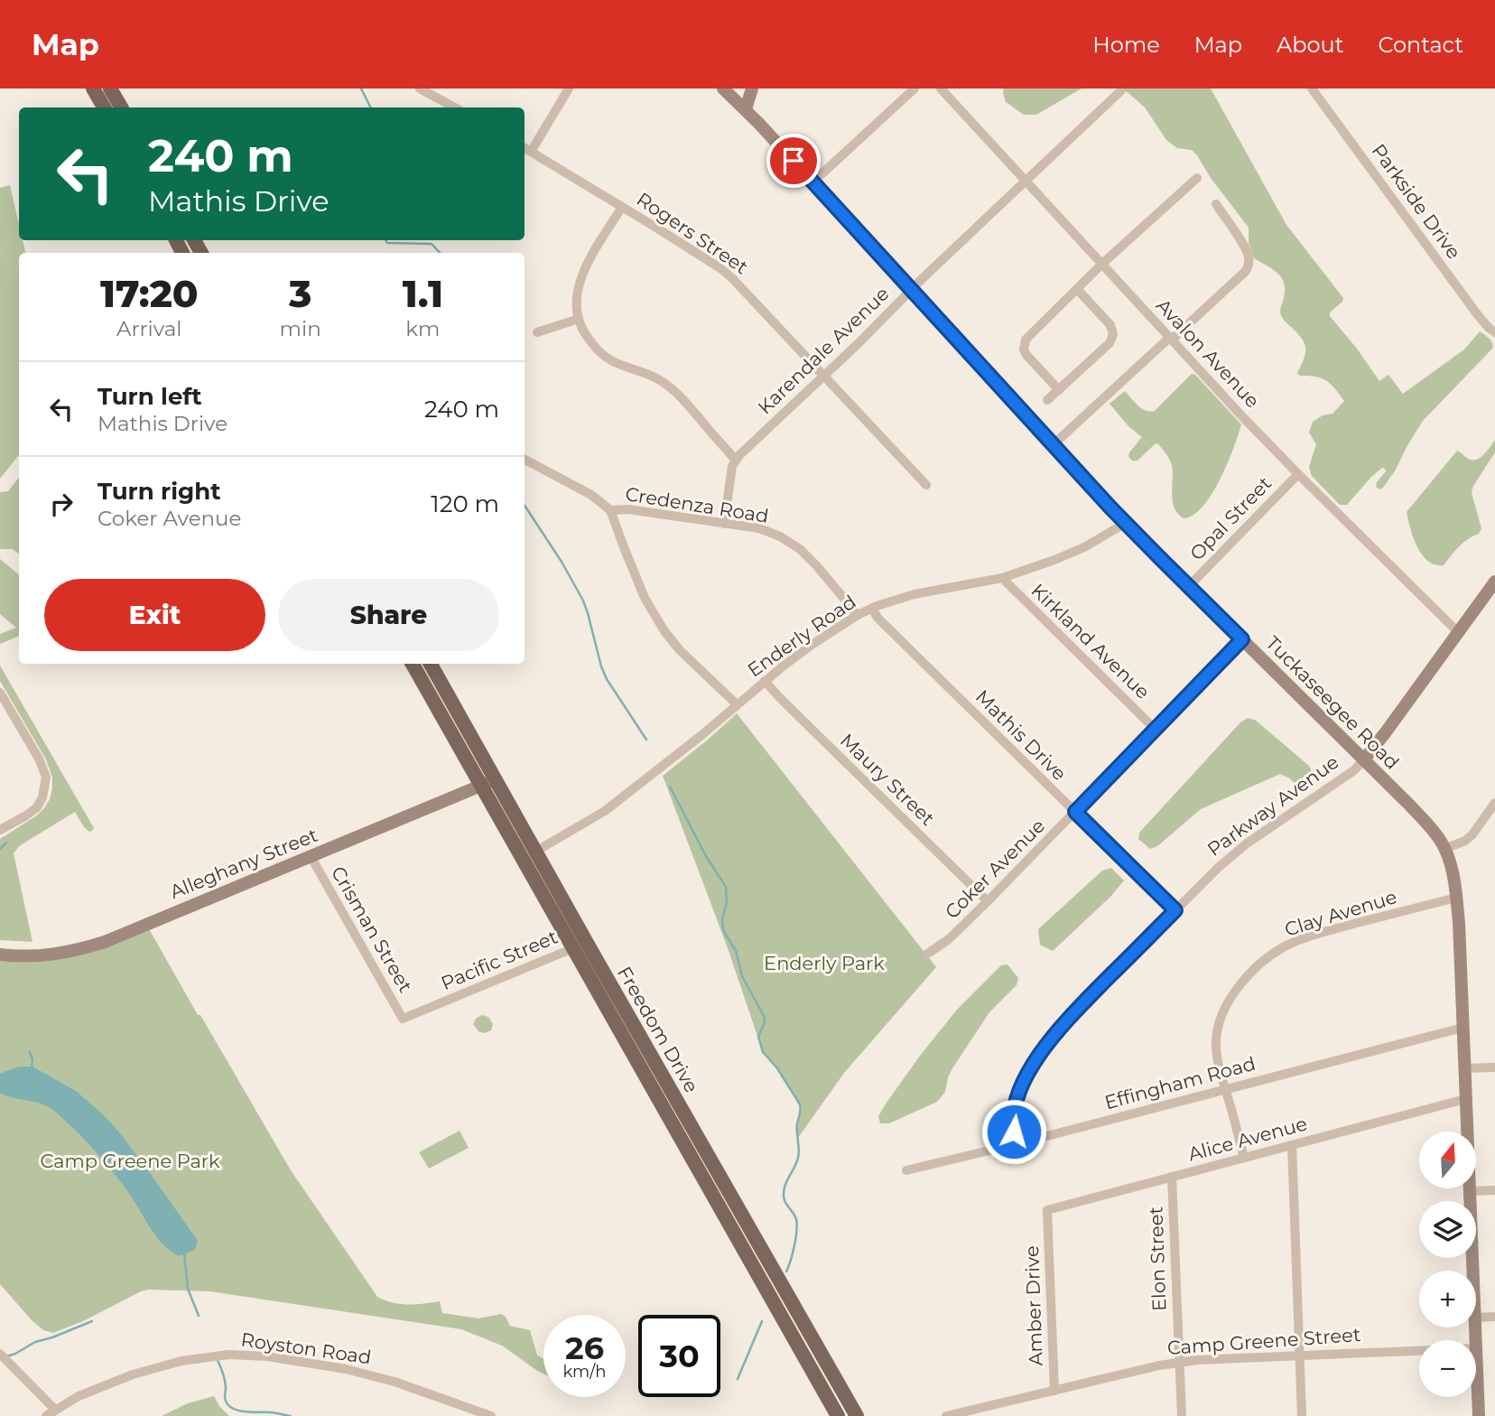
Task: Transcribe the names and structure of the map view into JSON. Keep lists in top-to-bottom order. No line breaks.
{"streets":{"main road":["Tuckaseegee Road","Parkway Avenue","Alleghany Street","Freedom Drive"],"street":["Parkside Drive","Rogers Street","Karendale Avenue","Avalon Avenue","Credenza Road","Opal Street","Enderly Road","Kirkland Avenue","Mathis Drive","Maury Street","Coker Avenue","Clay Avenue","Crisman Street","Pacific Street","Effingham Road","Alice Avenue","Elon Street","Amber Drive","Camp Greene Street","Royston Road"]},"crossings":[["Rogers Street","Karendale Avenue"],["Karendale Avenue","Avalon Avenue"],["Karendale Avenue","Tuckaseegee Road"],["Avalon Avenue","Opal Street"],["Avalon Avenue","Parkway Avenue"],["Credenza Road","Enderly Road"],["Opal Street","Tuckaseegee Road"],["Enderly Road","Kirkland Avenue"],["Enderly Road","Tuckaseegee Road"],["Enderly Road","Mathis Drive"],["Enderly Road","Maury Street"],["Enderly Road","Freedom Drive"],["Kirkland Avenue","Coker Avenue"],["Tuckaseegee Road","Parkway Avenue"],["Tuckaseegee Road","Coker Avenue"],["Tuckaseegee Road","Clay Avenue"],["Tuckaseegee Road","Effingham Road"],["Tuckaseegee Road","Alice Avenue"],["Mathis Drive","Parkway Avenue"],["Mathis Drive","Coker Avenue"],["Maury Street","Coker Avenue"],["Parkway Avenue","Effingham Road"],["Alleghany Street","Crisman Street"],["Alleghany Street","Freedom Drive"],["Clay Avenue","Effingham Road"],["Clay Avenue","Alice Avenue"],["Crisman Street","Pacific Street"],["Pacific Street","Freedom Drive"],["Alice Avenue","Elon Street"],["Alice Avenue","Amber Drive"],["Elon Street","Camp Greene Street"],["Amber Drive","Camp Greene Street"]],"parks":["Enderly Park","Camp Greene Park"],"north":"top","page":{"header":"Map","nav":["Home","Map","About","Contact"],"turn":["240 m","Mathis Drive"],"eta":["17:20","Arrival","3","min","1.1","km"],"list":[{"name":"Turn left","note":"Mathis Drive","value":"240 m"},{"name":"Turn right","note":"Coker Avenue","value":"120 m"}],"buttons":["Exit","Share"],"map_buttons":["+","−"],"speed":"26 km/h","limit":"30"}}
